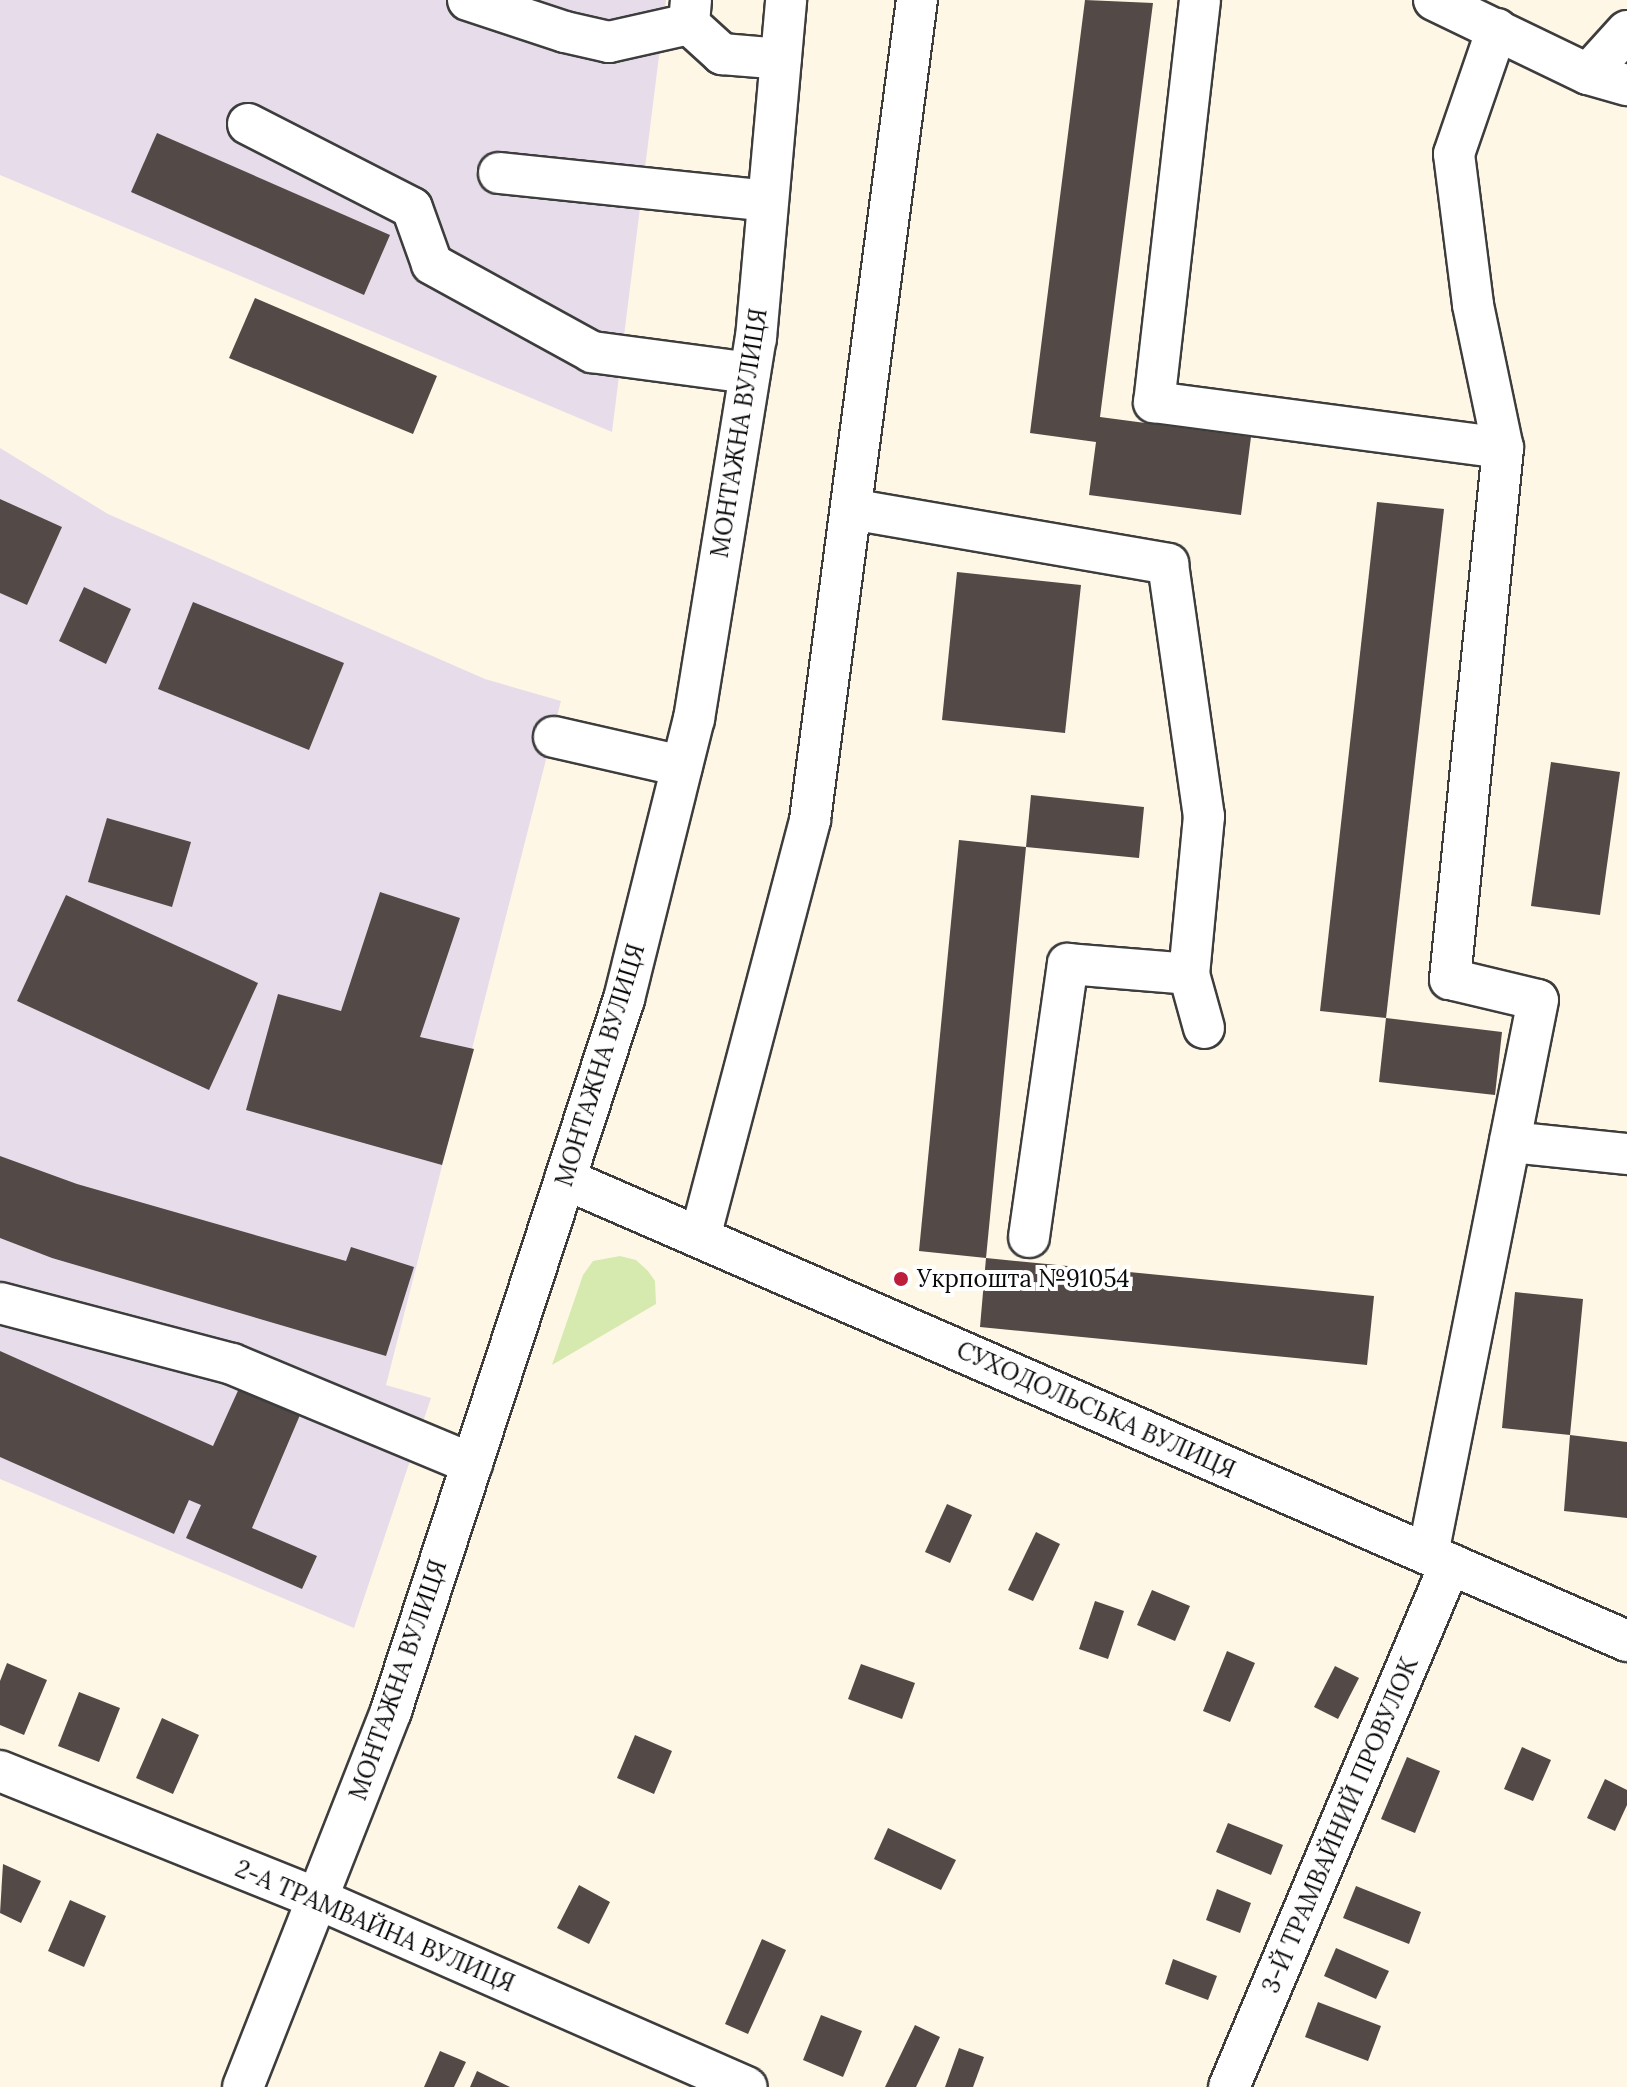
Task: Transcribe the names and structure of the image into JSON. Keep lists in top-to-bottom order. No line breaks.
{"streets":{"street":["МОНТАЖНА ВУЛИЦЯ","СУХОДОЛЬСЬКА ВУЛИЦЯ","3-Й ТРАМВАЙНИЙ ПРОВУЛОК","2-А ТРАМВАЙНА ВУЛИЦЯ"]},"crossings":[["МОНТАЖНА ВУЛИЦЯ","СУХОДОЛЬСЬКА ВУЛИЦЯ"],["МОНТАЖНА ВУЛИЦЯ","2-А ТРАМВАЙНА ВУЛИЦЯ"],["СУХОДОЛЬСЬКА ВУЛИЦЯ","3-Й ТРАМВАЙНИЙ ПРОВУЛОК"]],"places":["Укрпошта №91054"]}
